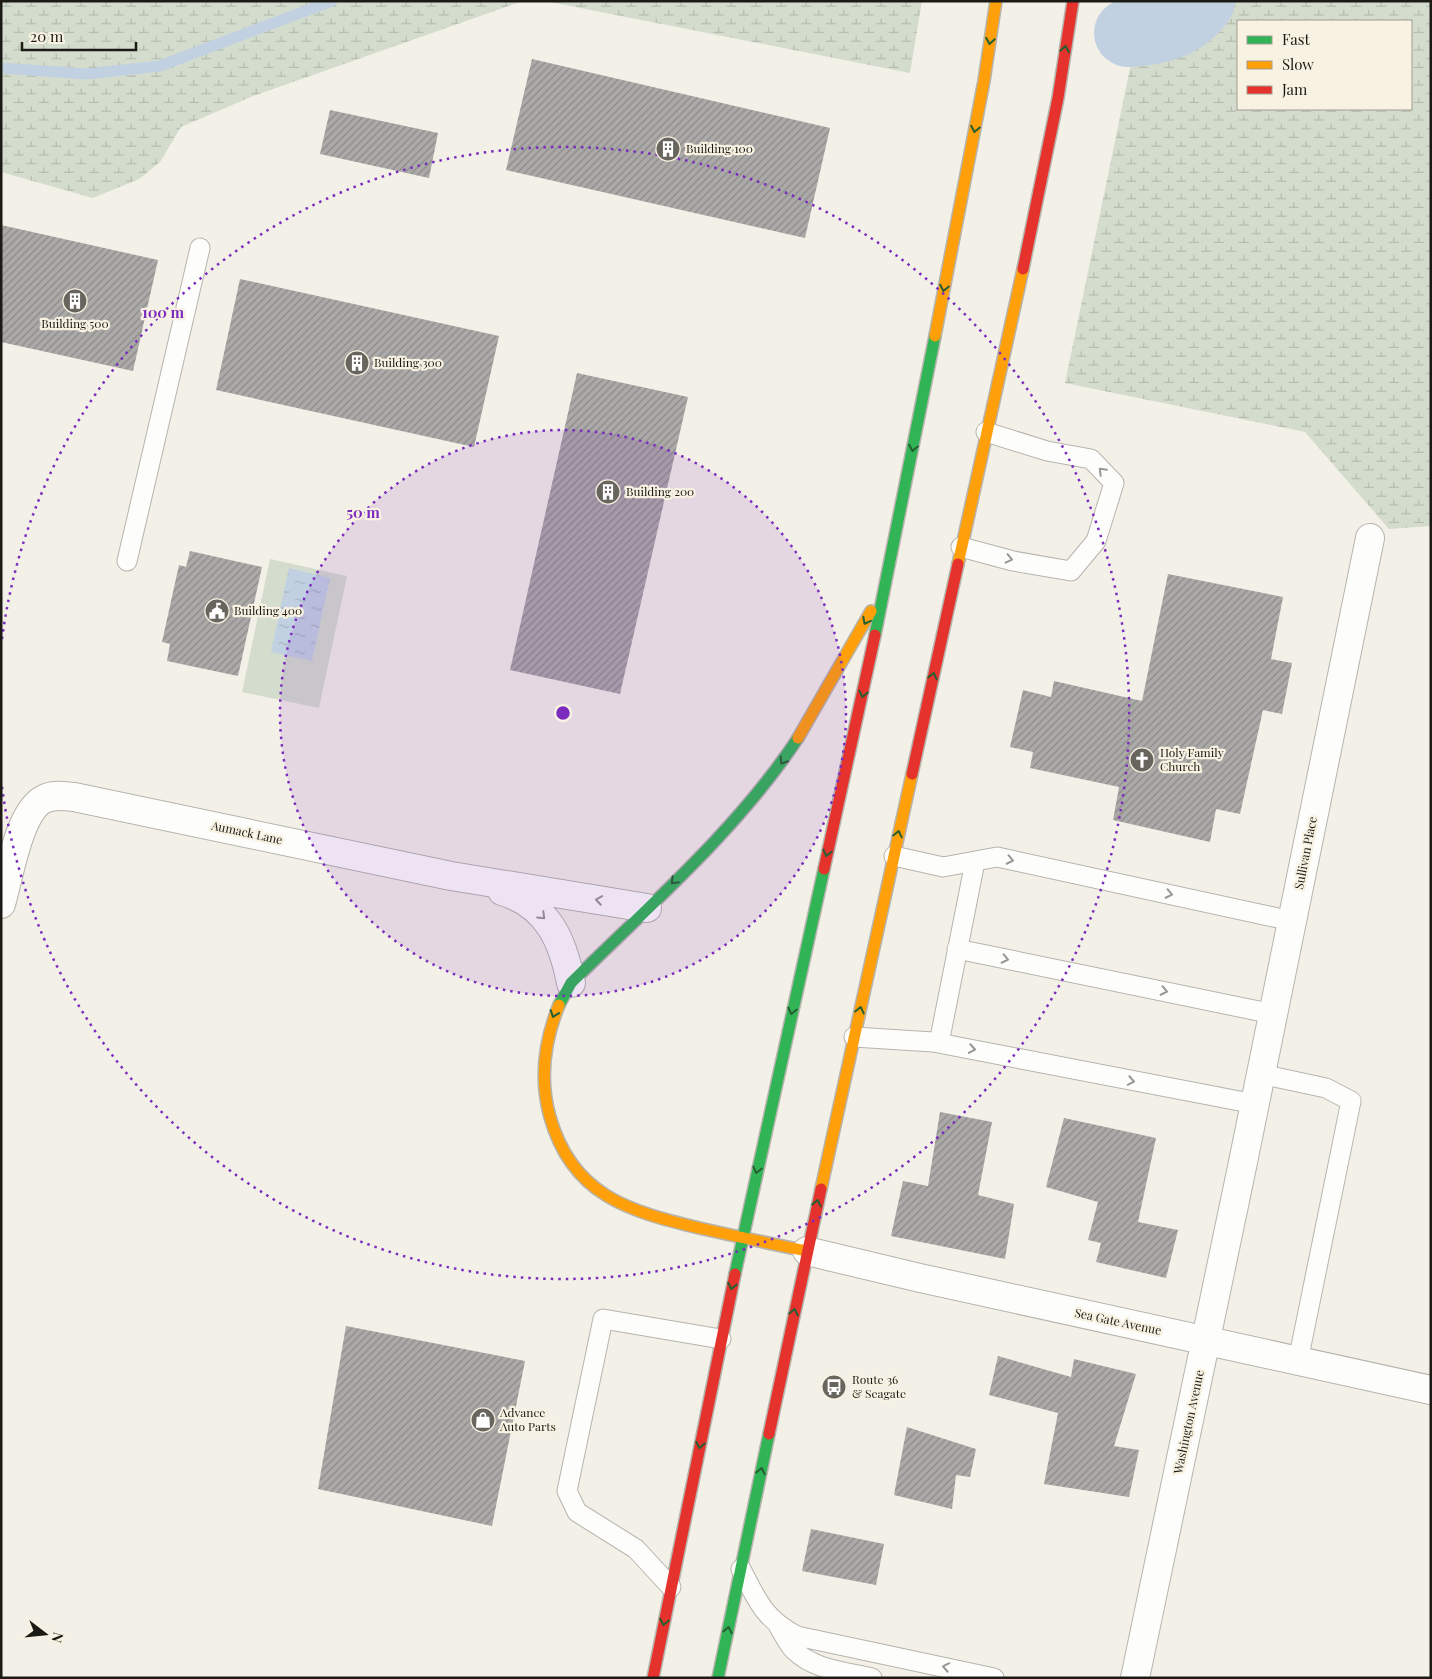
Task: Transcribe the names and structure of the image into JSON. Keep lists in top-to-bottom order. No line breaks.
{"streets":{"street":["Aumack Lane","Sullivan Place","Sea Gate Avenue","Washington Avenue"]},"crossings":[["Sullivan Place","Washington Avenue"],["Sea Gate Avenue","Washington Avenue"]],"places":{"building":["Building 100","Building 500","Building 300","Building 200"],"public building":["Building 400"],"church":["Holy Family Church"],"bus stop":["Route 36 & Seagate"],"shop":["Advance Auto Parts"]},"legend":["Fast","Slow","Jam"],"scale_bar":"20 m","north":"right","rings":["100 m","50 m"]}
